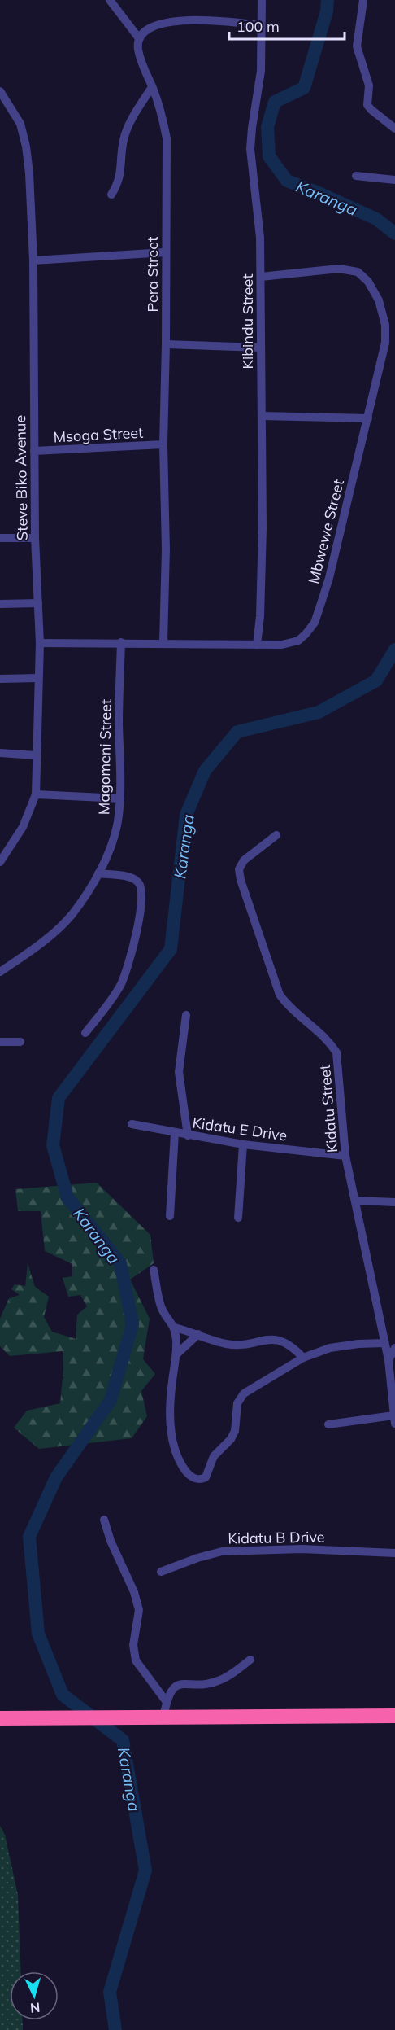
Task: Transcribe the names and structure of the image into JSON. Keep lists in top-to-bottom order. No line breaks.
{"streets":{"street":["Pera Street","Kibindu Street","Msoga Street","Steve Biko Avenue","Mbwewe Street","Magomeni Street","Kidatu Street","Kidatu E Drive","Kidatu B Drive"]},"crossings":[["Pera Street","Msoga Street"],["Pera Street","Mbwewe Street"],["Kibindu Street","Mbwewe Street"],["Msoga Street","Steve Biko Avenue"],["Steve Biko Avenue","Mbwewe Street"],["Mbwewe Street","Magomeni Street"],["Kidatu Street","Kidatu E Drive"]],"water":["Karanga"],"scale_bar":"100 m","north":"bottom"}
